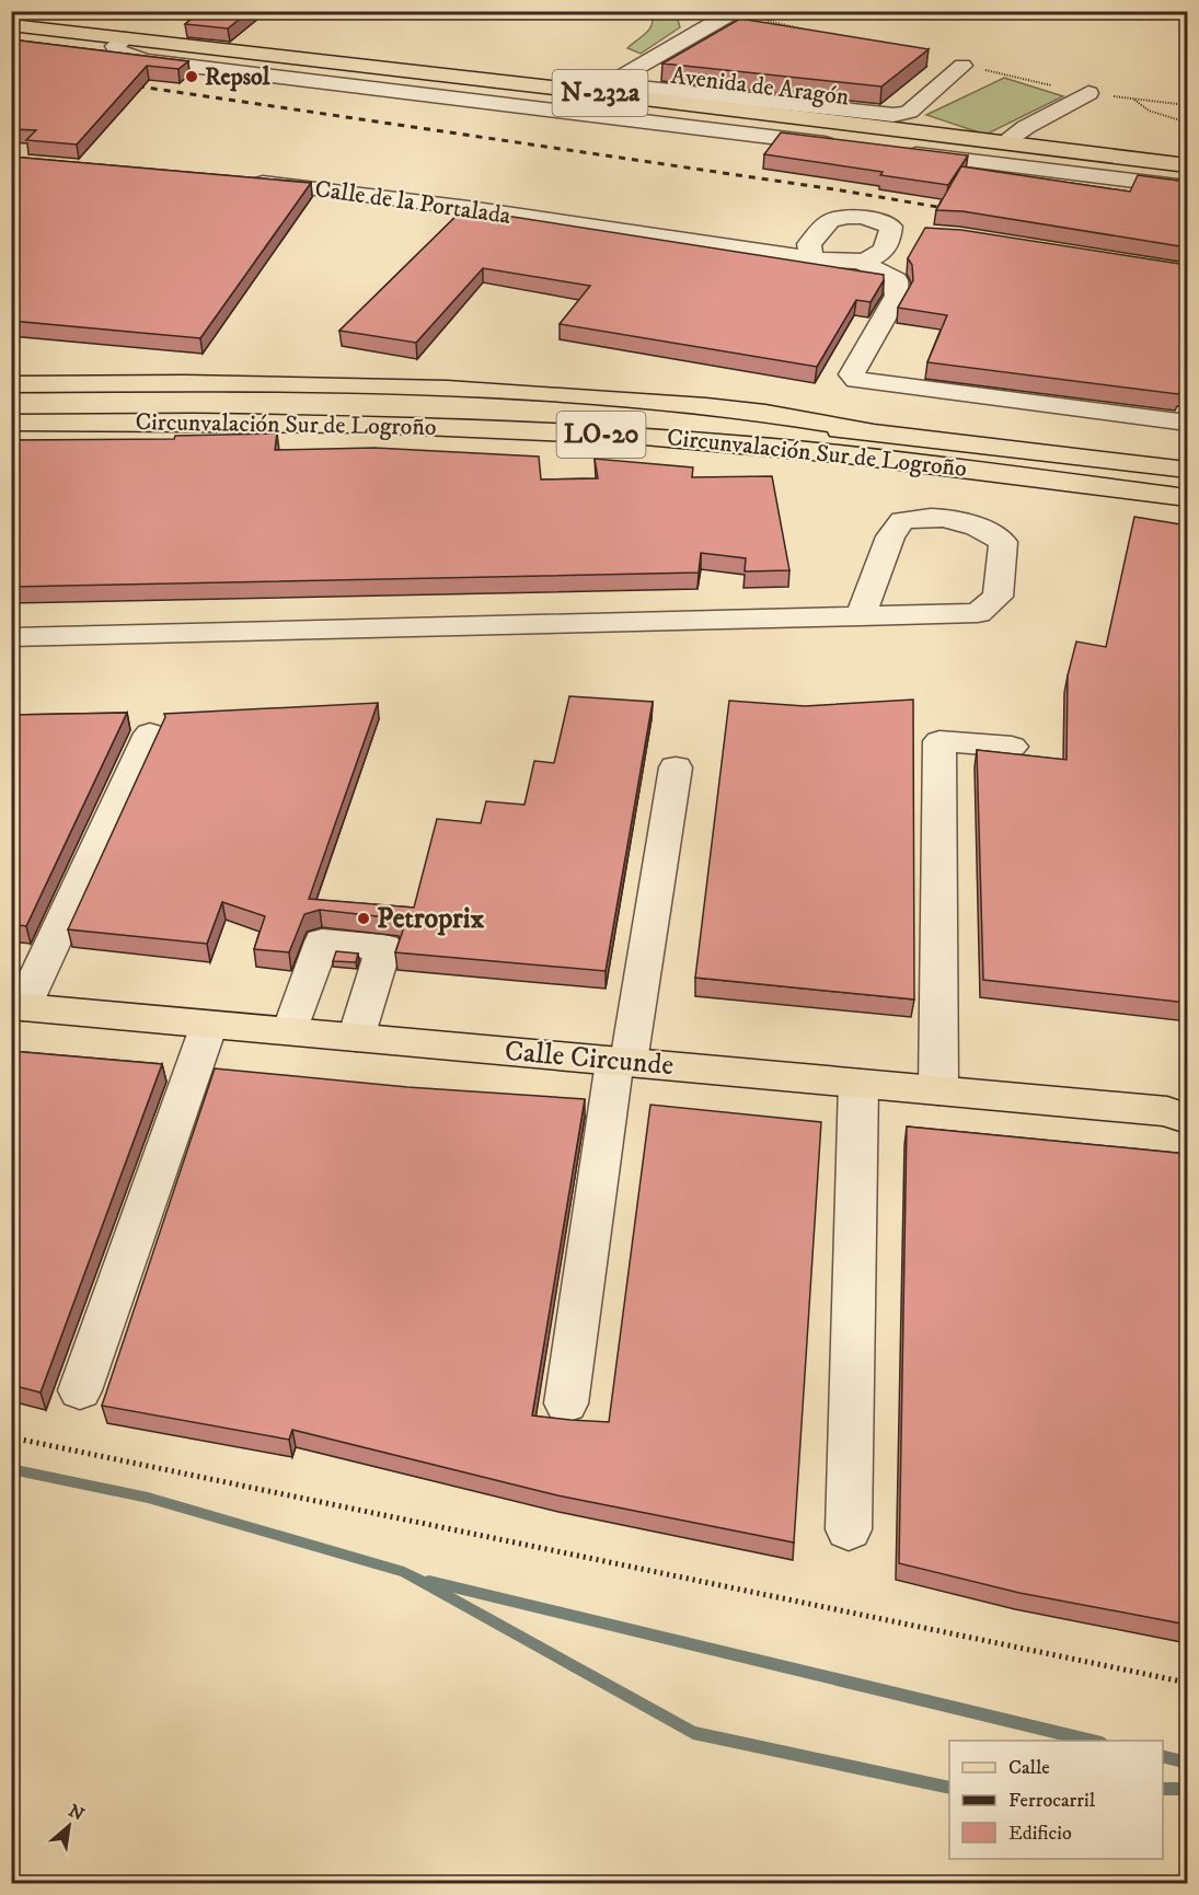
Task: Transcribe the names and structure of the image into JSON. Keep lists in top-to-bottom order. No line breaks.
{"streets":{"main road":["Avenida de Aragón","N-232a","Circunvalación Sur de Logroño","LO-20","Calle Circunde"],"street":["Calle de la Portalada"]},"places":["Repsol","Petroprix"],"legend":["Calle","Ferrocarril","Edificio"],"north":"top right"}
